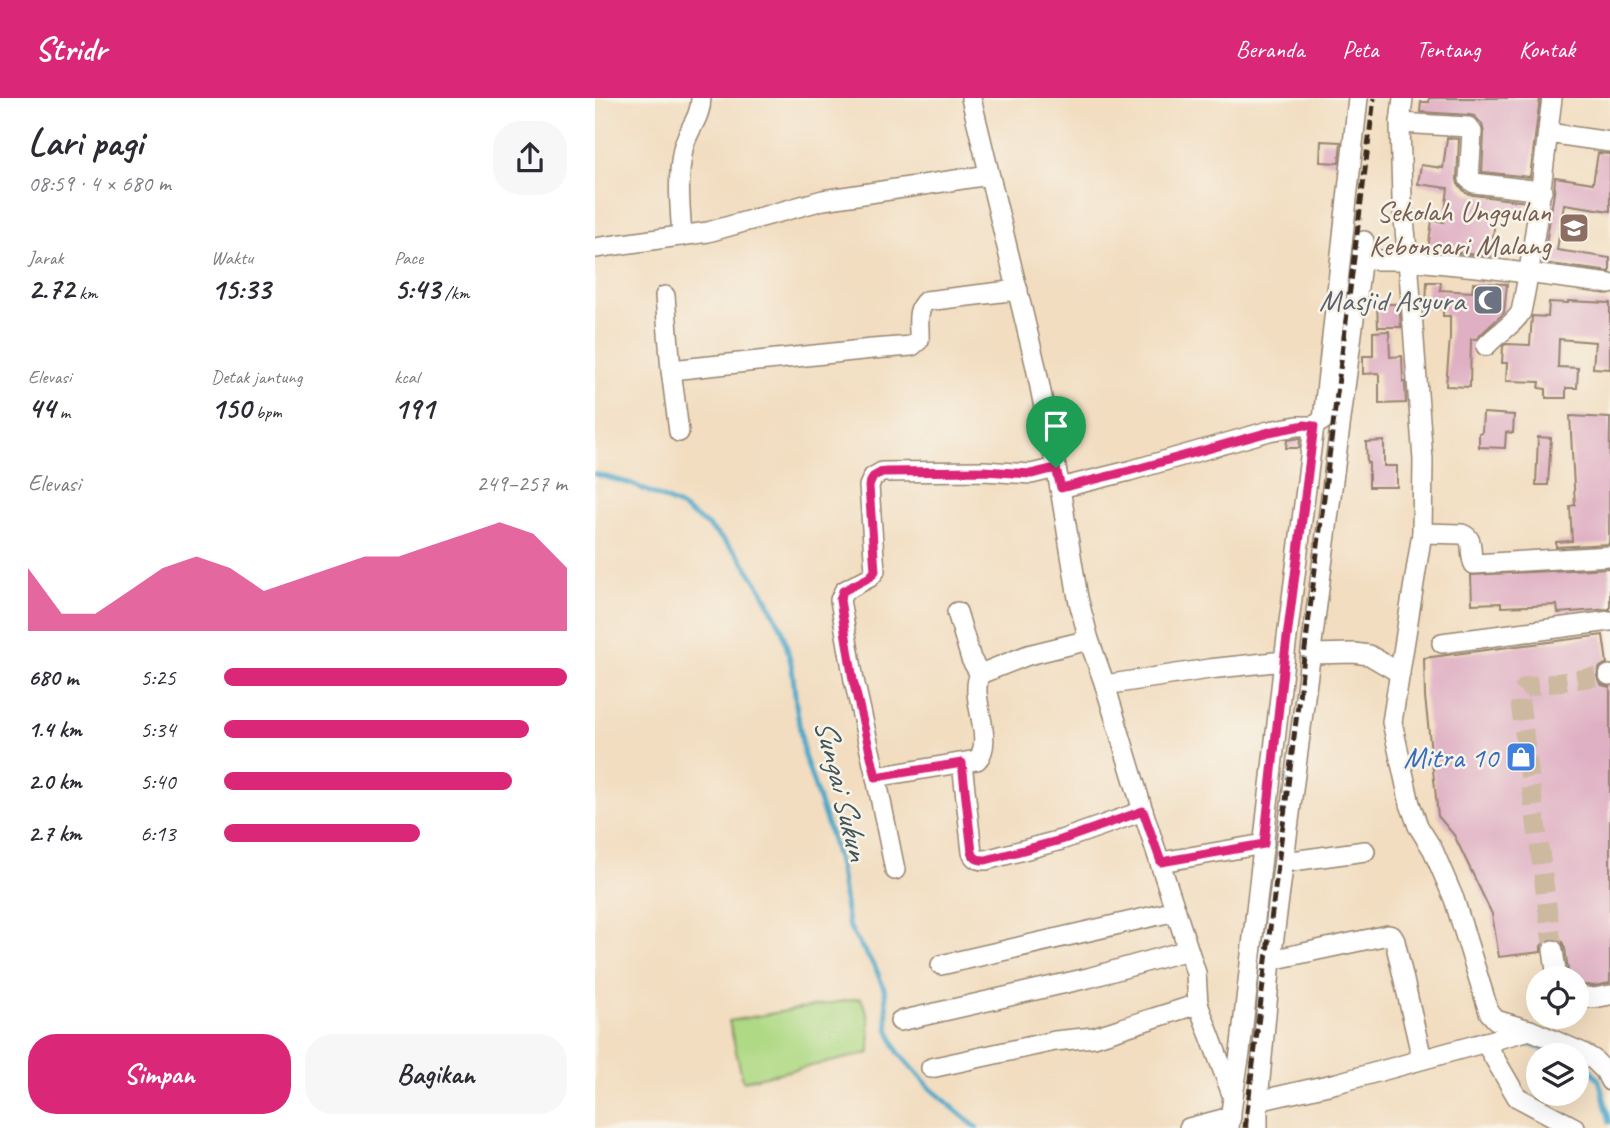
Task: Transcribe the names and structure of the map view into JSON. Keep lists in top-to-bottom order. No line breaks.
{"water":["Sungai Sukun"],"places":{"school or university":["Sekolah Unggulan Kebonsari Malang"],"mosque":["Masjid Asyura"],"shop":["Mitra 10"]},"page":{"header":"Stridr","nav":["Beranda","Peta","Tentang","Kontak"],"heading":["Lari pagi","08:59 · 4 × 680 m"],"stats":[["Jarak","2.72 km"],["Waktu","15:33"],["Pace","5:43 /km"],["Elevasi","44 m"],["Detak jantung","150 bpm"],["kcal","191"]],"chart":["Elevasi","249–257 m"],"list":[{"name":"680 m","note":"5:25"},{"name":"1.4 km","note":"5:34"},{"name":"2.0 km","note":"5:40"},{"name":"2.7 km","note":"6:13"}],"buttons":["Simpan","Bagikan"]}}
